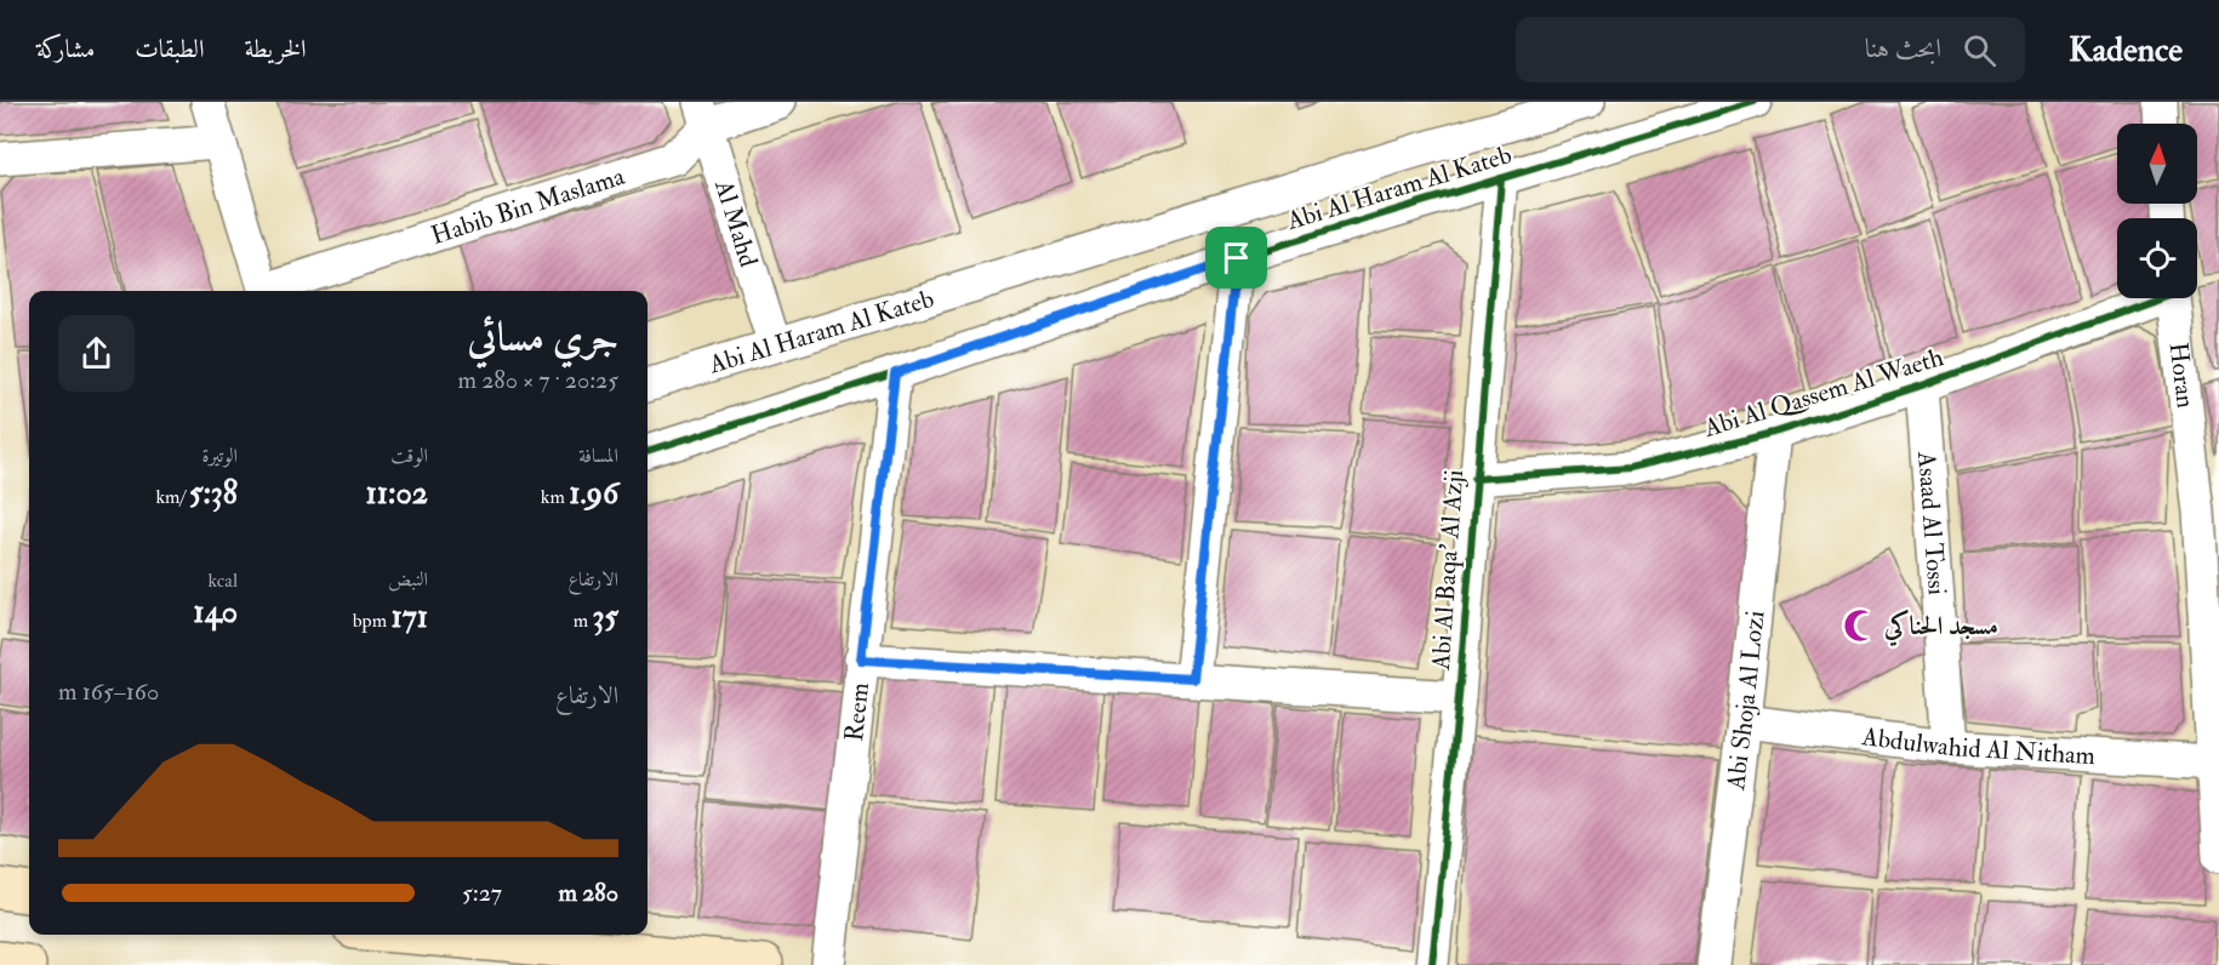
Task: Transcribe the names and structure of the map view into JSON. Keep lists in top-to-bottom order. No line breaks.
{"streets":{"street":["Abi Al Haram Al Kateb","Habib Bin Maslama","Al Mahd","Horan","Abi Al Qassem Al Waeth","Asaad Al Tossi","Abi Al Baqa' Al Azji","Abi Shoja Al Lozi","Reem","Abdulwahid Al Nitham"]},"crossings":[["Abi Al Haram Al Kateb","Al Mahd"],["Abi Al Haram Al Kateb","Abi Al Baqa' Al Azji"],["Abi Al Haram Al Kateb","Reem"],["Habib Bin Maslama","Al Mahd"],["Horan","Abdulwahid Al Nitham"],["Abi Al Qassem Al Waeth","Asaad Al Tossi"],["Abi Al Qassem Al Waeth","Abi Al Baqa' Al Azji"],["Abi Al Qassem Al Waeth","Abi Shoja Al Lozi"],["Asaad Al Tossi","Abdulwahid Al Nitham"],["Abi Shoja Al Lozi","Abdulwahid Al Nitham"]],"places":{"mosque":["مسجد الحناكي"]},"north":"top","page":{"header":"Kadence","search":"ابحث هنا","nav":["الخريطة","الطبقات","مشاركة"],"heading":["جري مسائي","20:25 · 7 × 280 m"],"stats":[["المسافة","1.96 km"],["الوقت","11:02"],["الوتيرة","5:38 /km"],["الارتفاع","35 m"],["النبض","171 bpm"],["kcal","140"]],"chart":["الارتفاع","160–165 m"],"list":[{"name":"280 m","note":"5:27"}]}}
